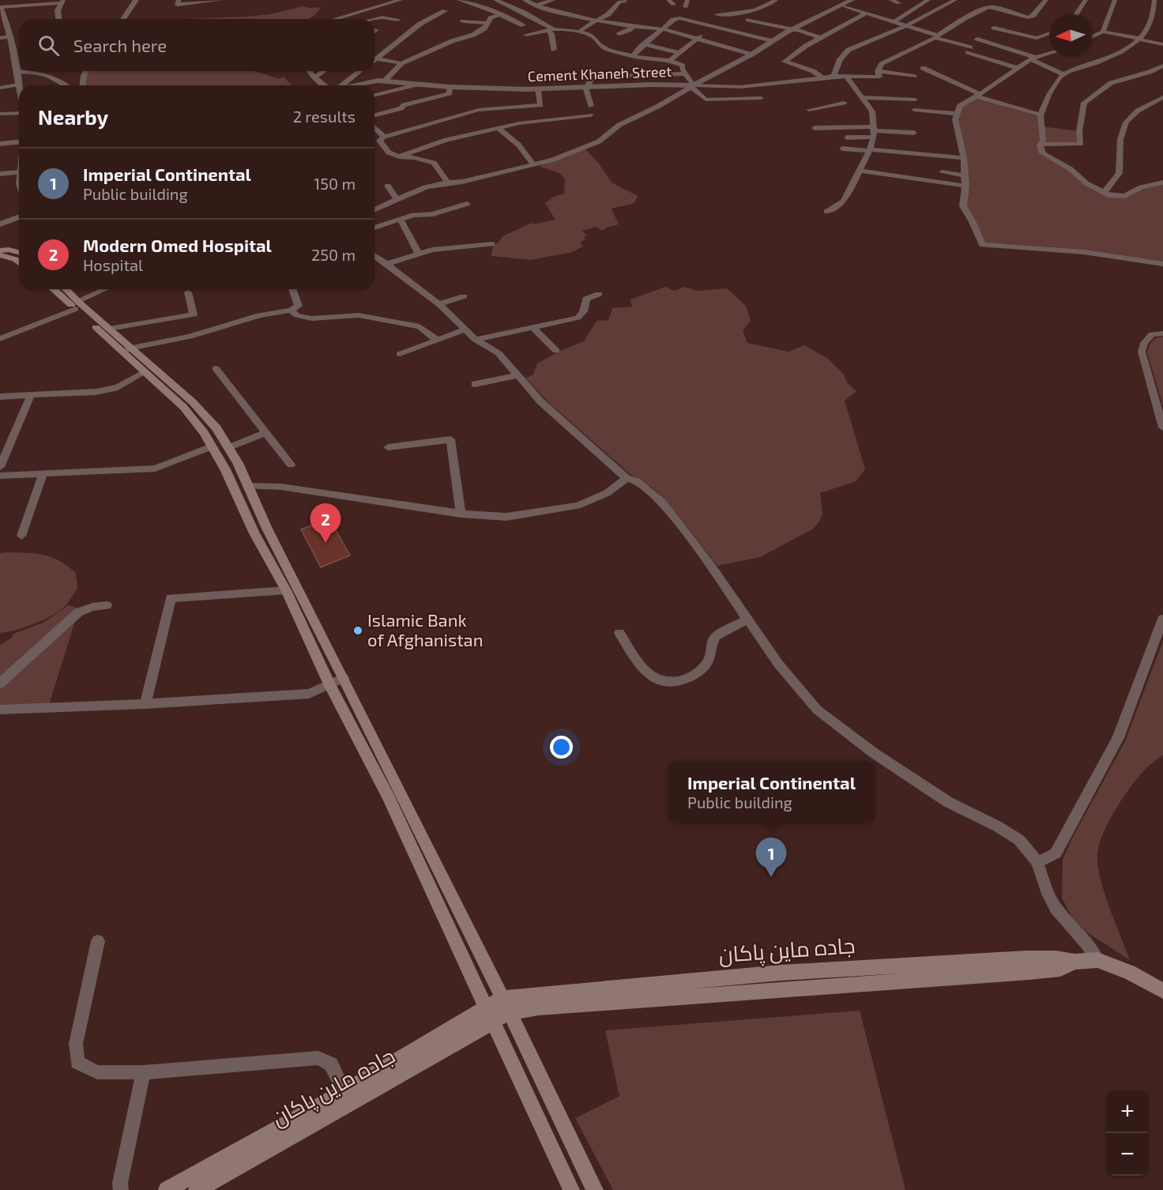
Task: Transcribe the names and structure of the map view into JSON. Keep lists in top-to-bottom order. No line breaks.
{"streets":{"main road":["جاده ماین پاکان"],"street":["Cement Khaneh Street"]},"places":["Islamic Bank of Afghanistan"],"north":"left","page":{"search":"Search here","heading":["Nearby","2 results"],"list":[{"mark":"1","name":"Imperial Continental","note":"Public building","value":"150 m"},{"mark":"2","name":"Modern Omed Hospital","note":"Hospital","value":"250 m"}],"pins":["2","1"],"popup":["Imperial Continental","Public building"],"map_buttons":["+","−"]}}
